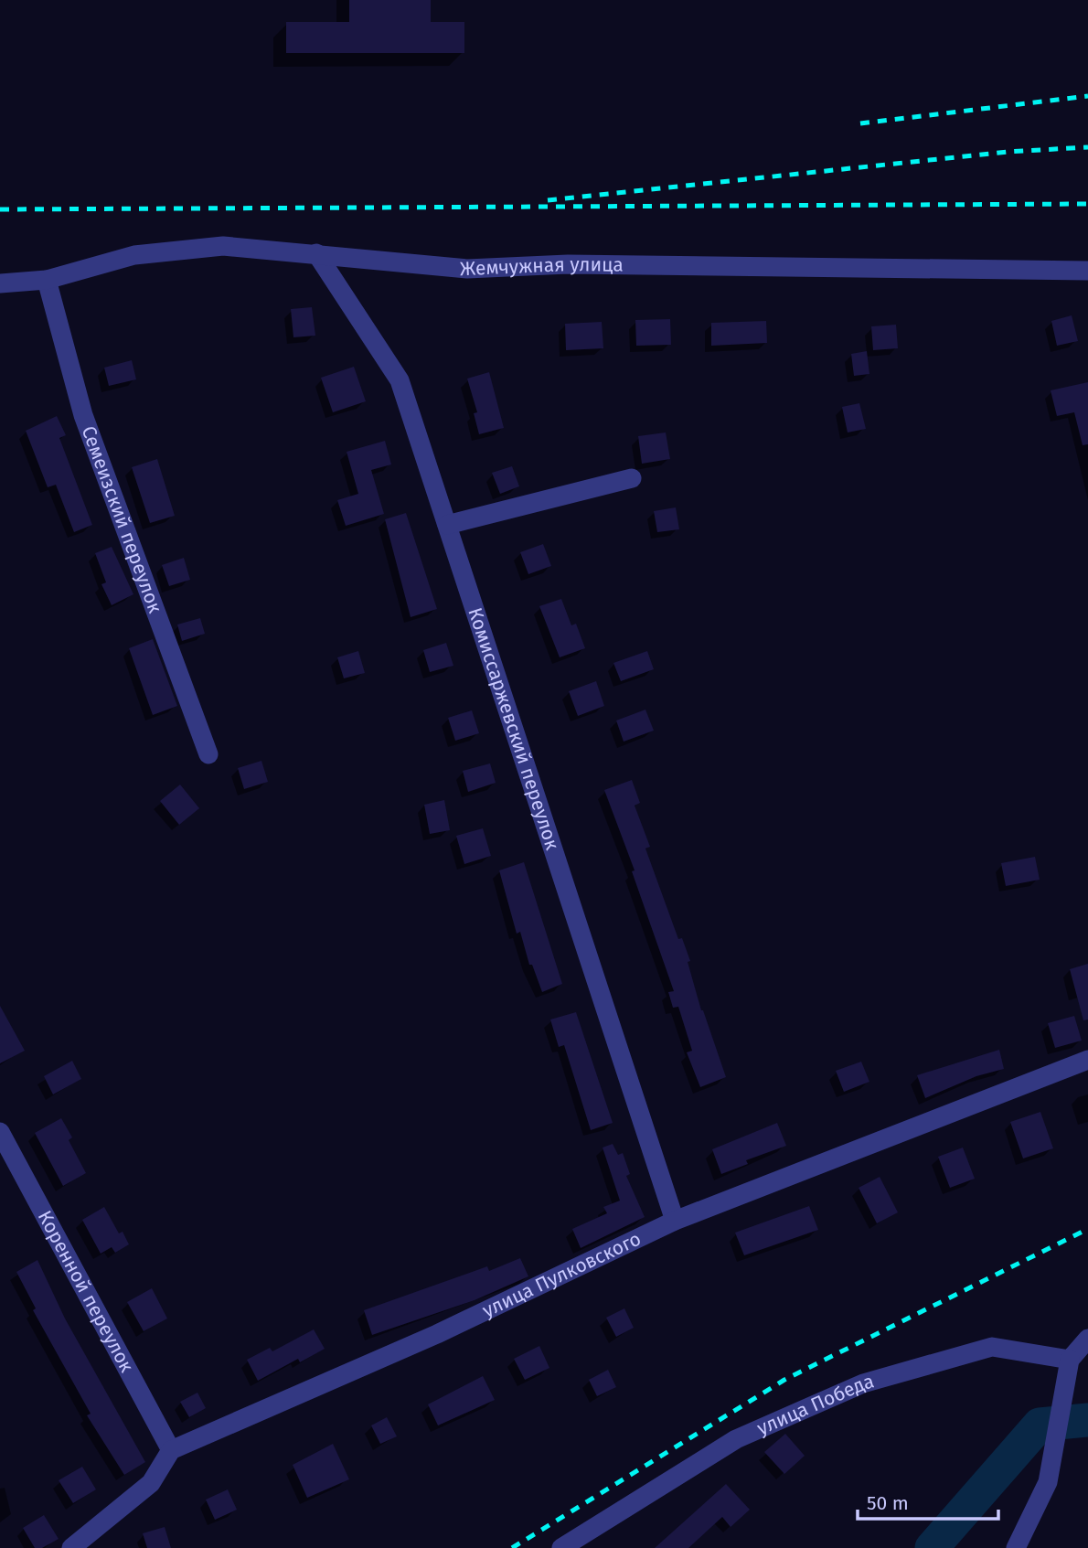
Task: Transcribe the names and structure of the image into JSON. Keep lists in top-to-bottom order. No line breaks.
{"streets":{"street":["Жемчужная улица","Семеизский переулок","Комиссаржевский переулок","улица Пулковского","Коренной переулок","улица Победа"]},"crossings":[["Жемчужная улица","Семеизский переулок"],["Жемчужная улица","Комиссаржевский переулок"],["Комиссаржевский переулок","улица Пулковского"],["улица Пулковского","Коренной переулок"]],"scale_bar":"50 m"}
